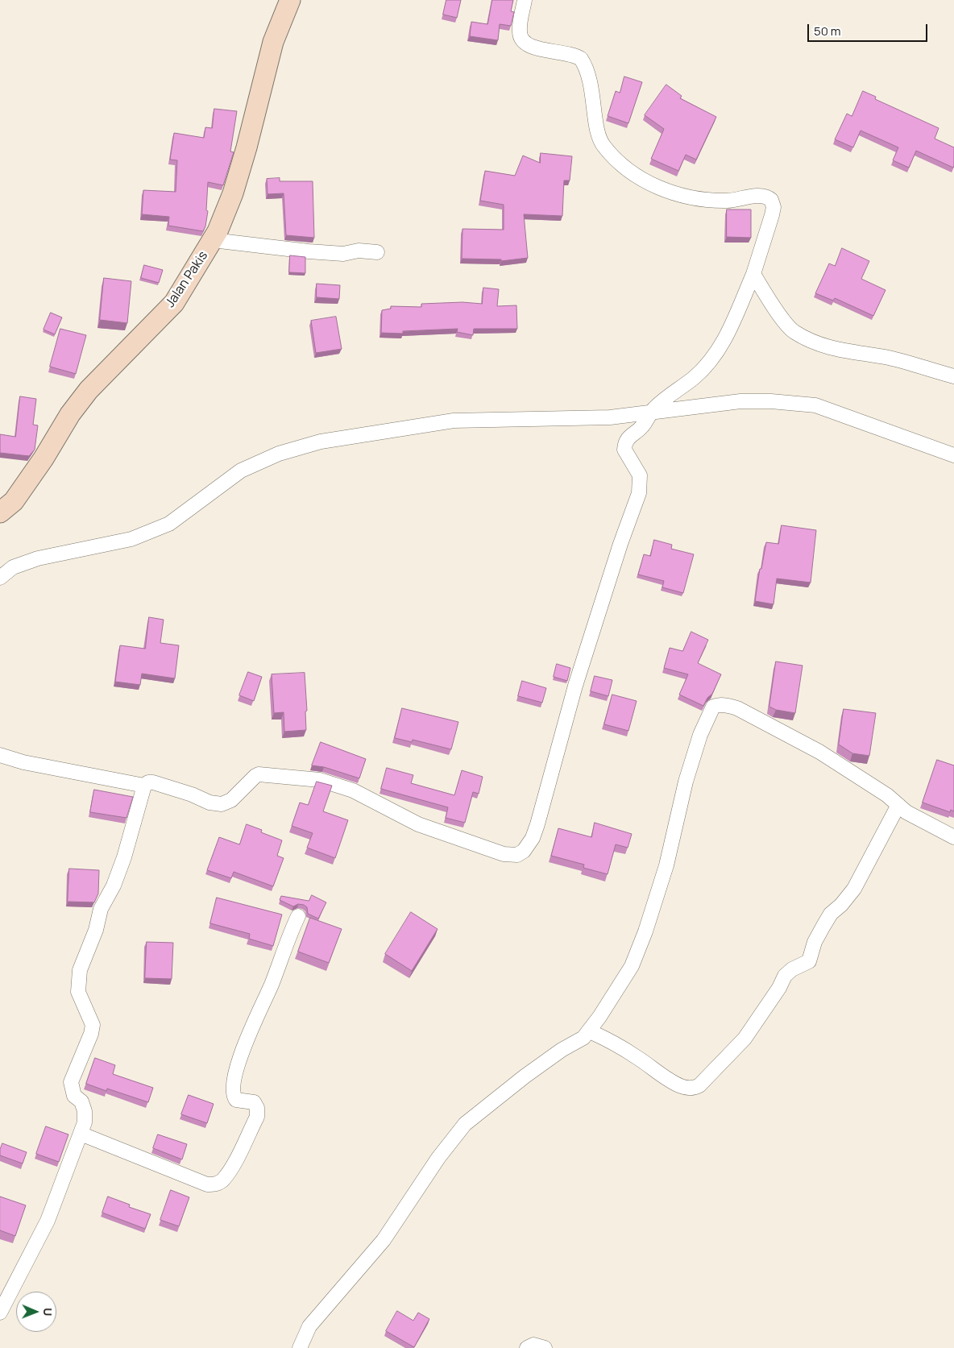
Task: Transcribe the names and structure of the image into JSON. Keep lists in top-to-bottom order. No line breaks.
{"streets":{"street":["Jalan Pakis"]},"scale_bar":"50 m","north":"right"}
